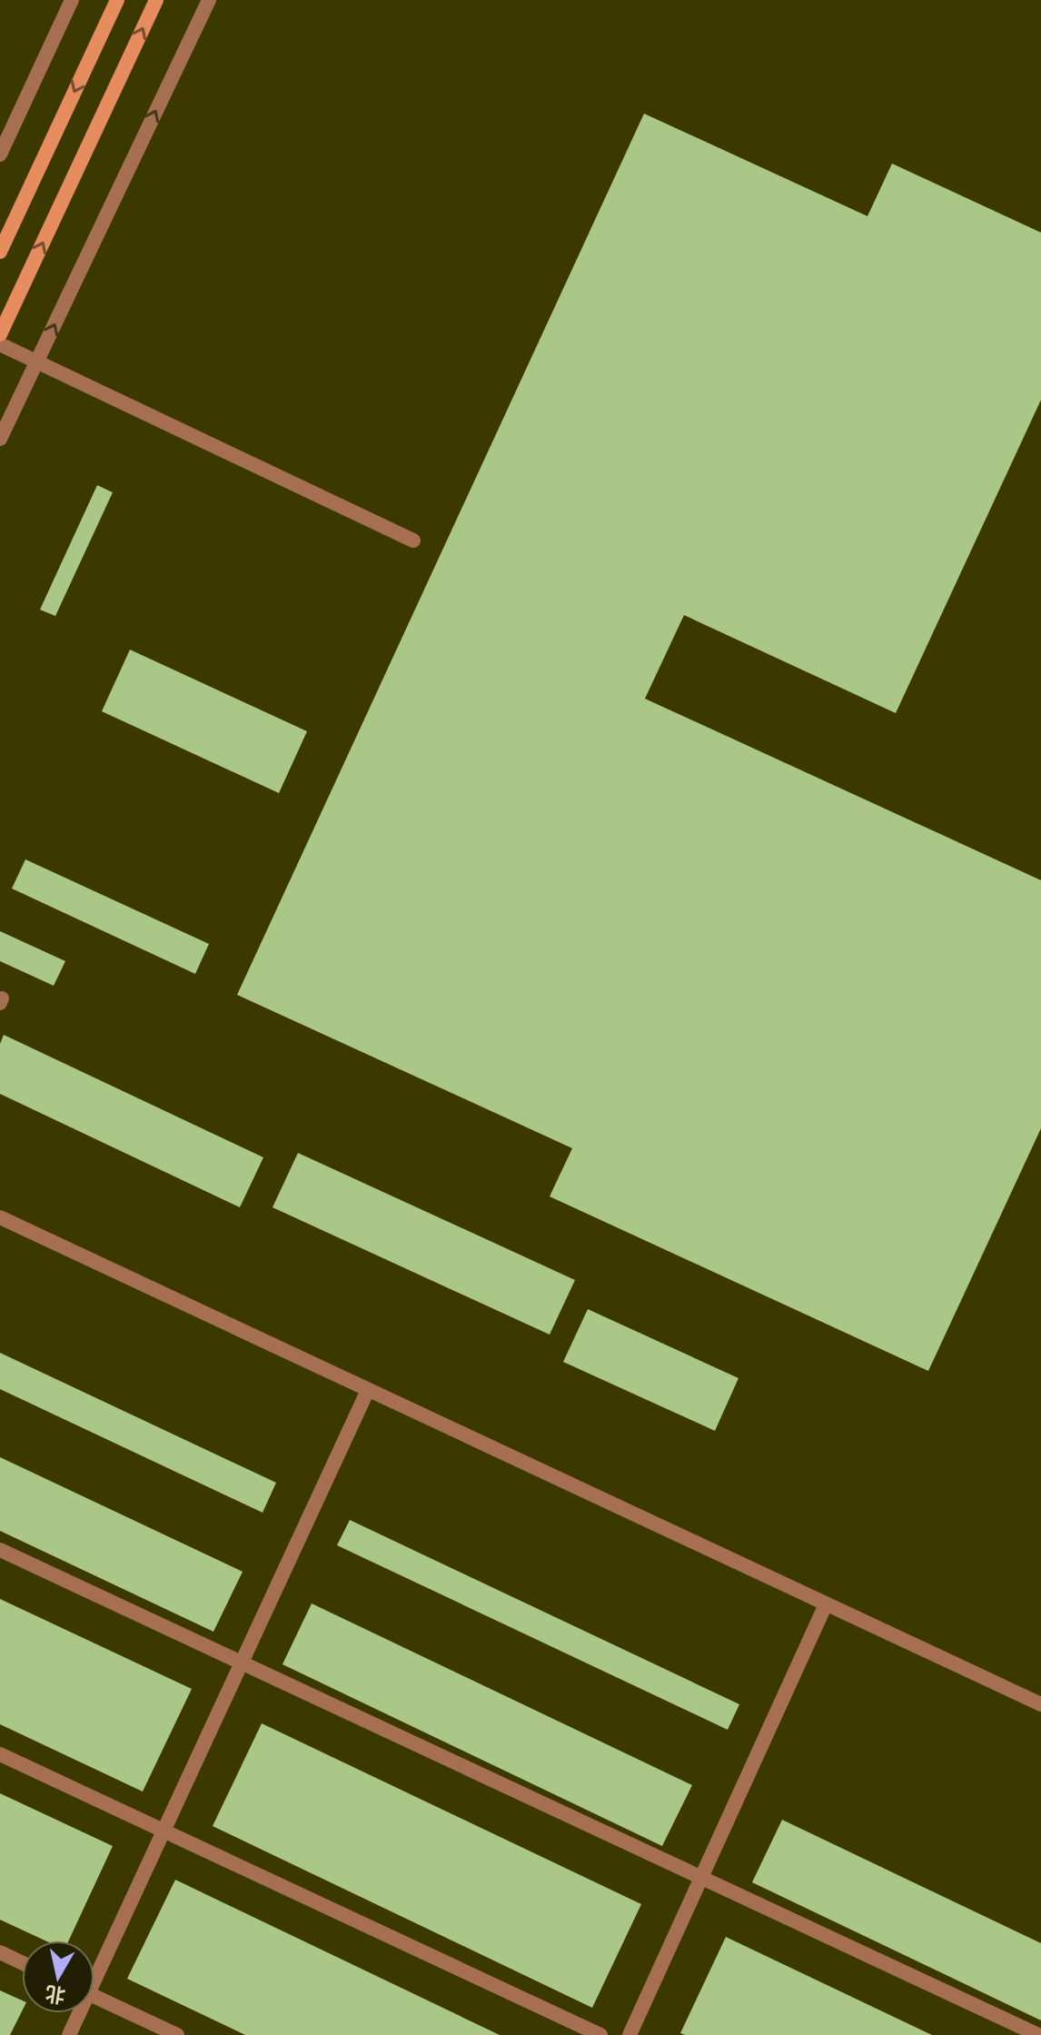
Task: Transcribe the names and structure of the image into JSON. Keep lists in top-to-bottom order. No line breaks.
{"north":"bottom"}
